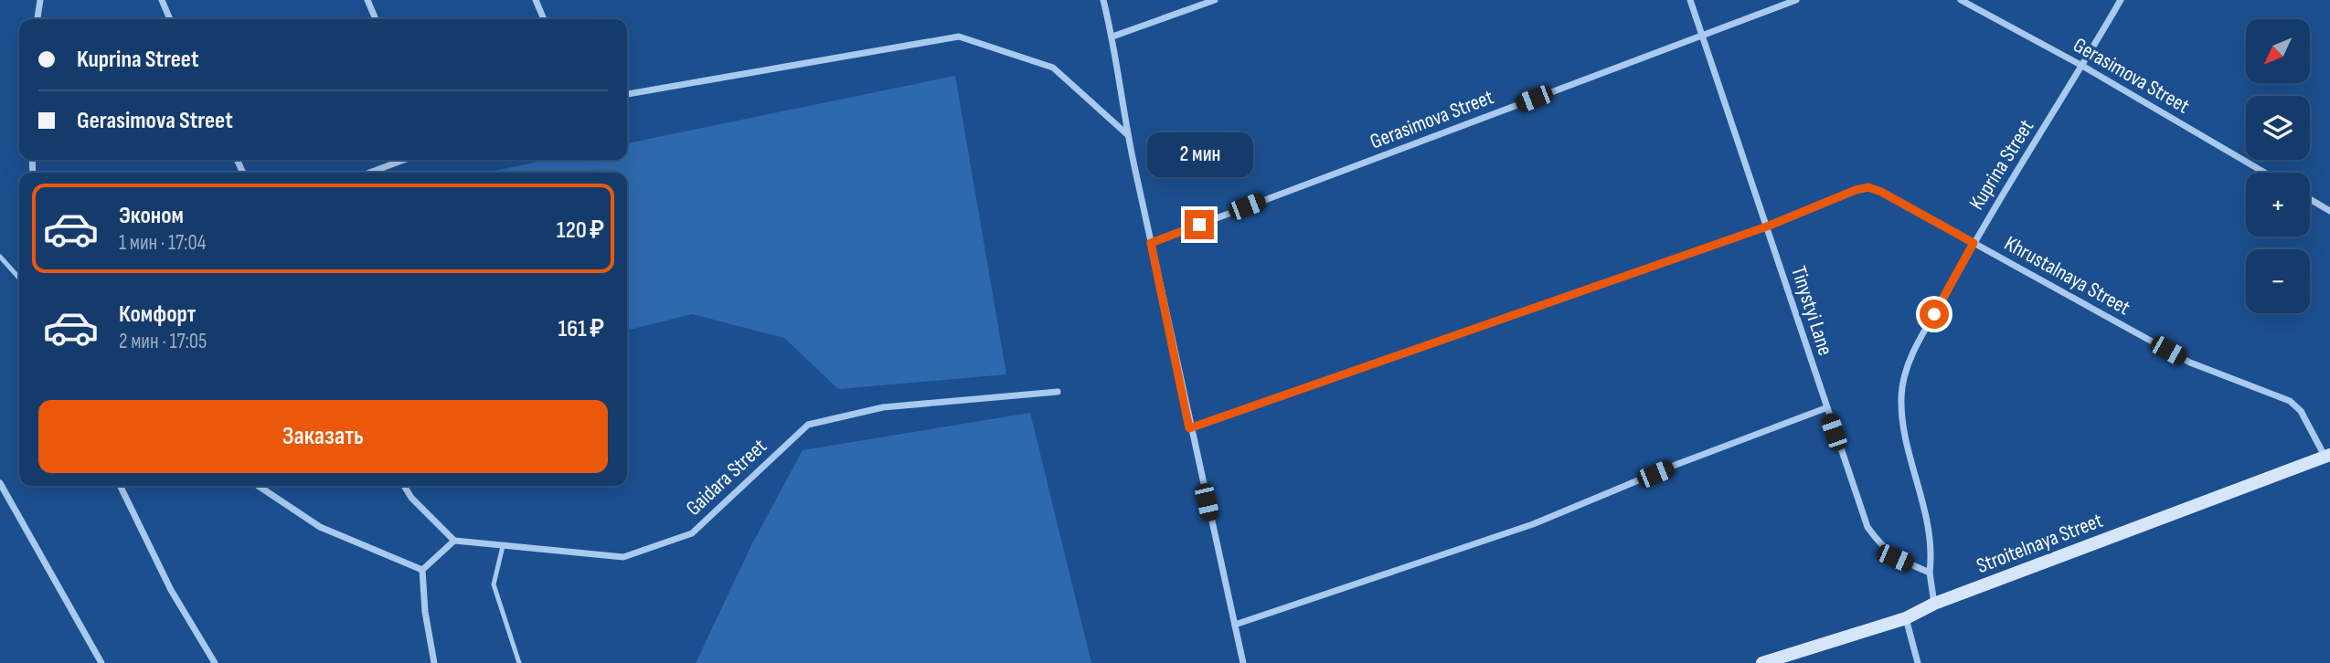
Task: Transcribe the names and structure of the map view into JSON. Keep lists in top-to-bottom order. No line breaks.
{"streets":{"main road":["Stroitelnaya Street"],"street":["Gerasimova Street","Kuprina Street","Khrustalnaya Street","Tinystyi Lane","Gaidara Street"]},"crossings":[["Gerasimova Street","Kuprina Street"],["Gerasimova Street","Tinystyi Lane"],["Kuprina Street","Khrustalnaya Street"],["Kuprina Street","Tinystyi Lane"],["Khrustalnaya Street","Tinystyi Lane"],["Khrustalnaya Street","Stroitelnaya Street"]],"north":"bottom left","page":{"map_buttons":["+","−"],"banner":["Kuprina Street","Gerasimova Street"],"bubble":"2 мин","list":[{"name":"Эконом","note":"1 мин · 17:04","value":"120 ₽"},{"name":"Комфорт","note":"2 мин · 17:05","value":"161 ₽"}],"buttons":"Заказать"}}
